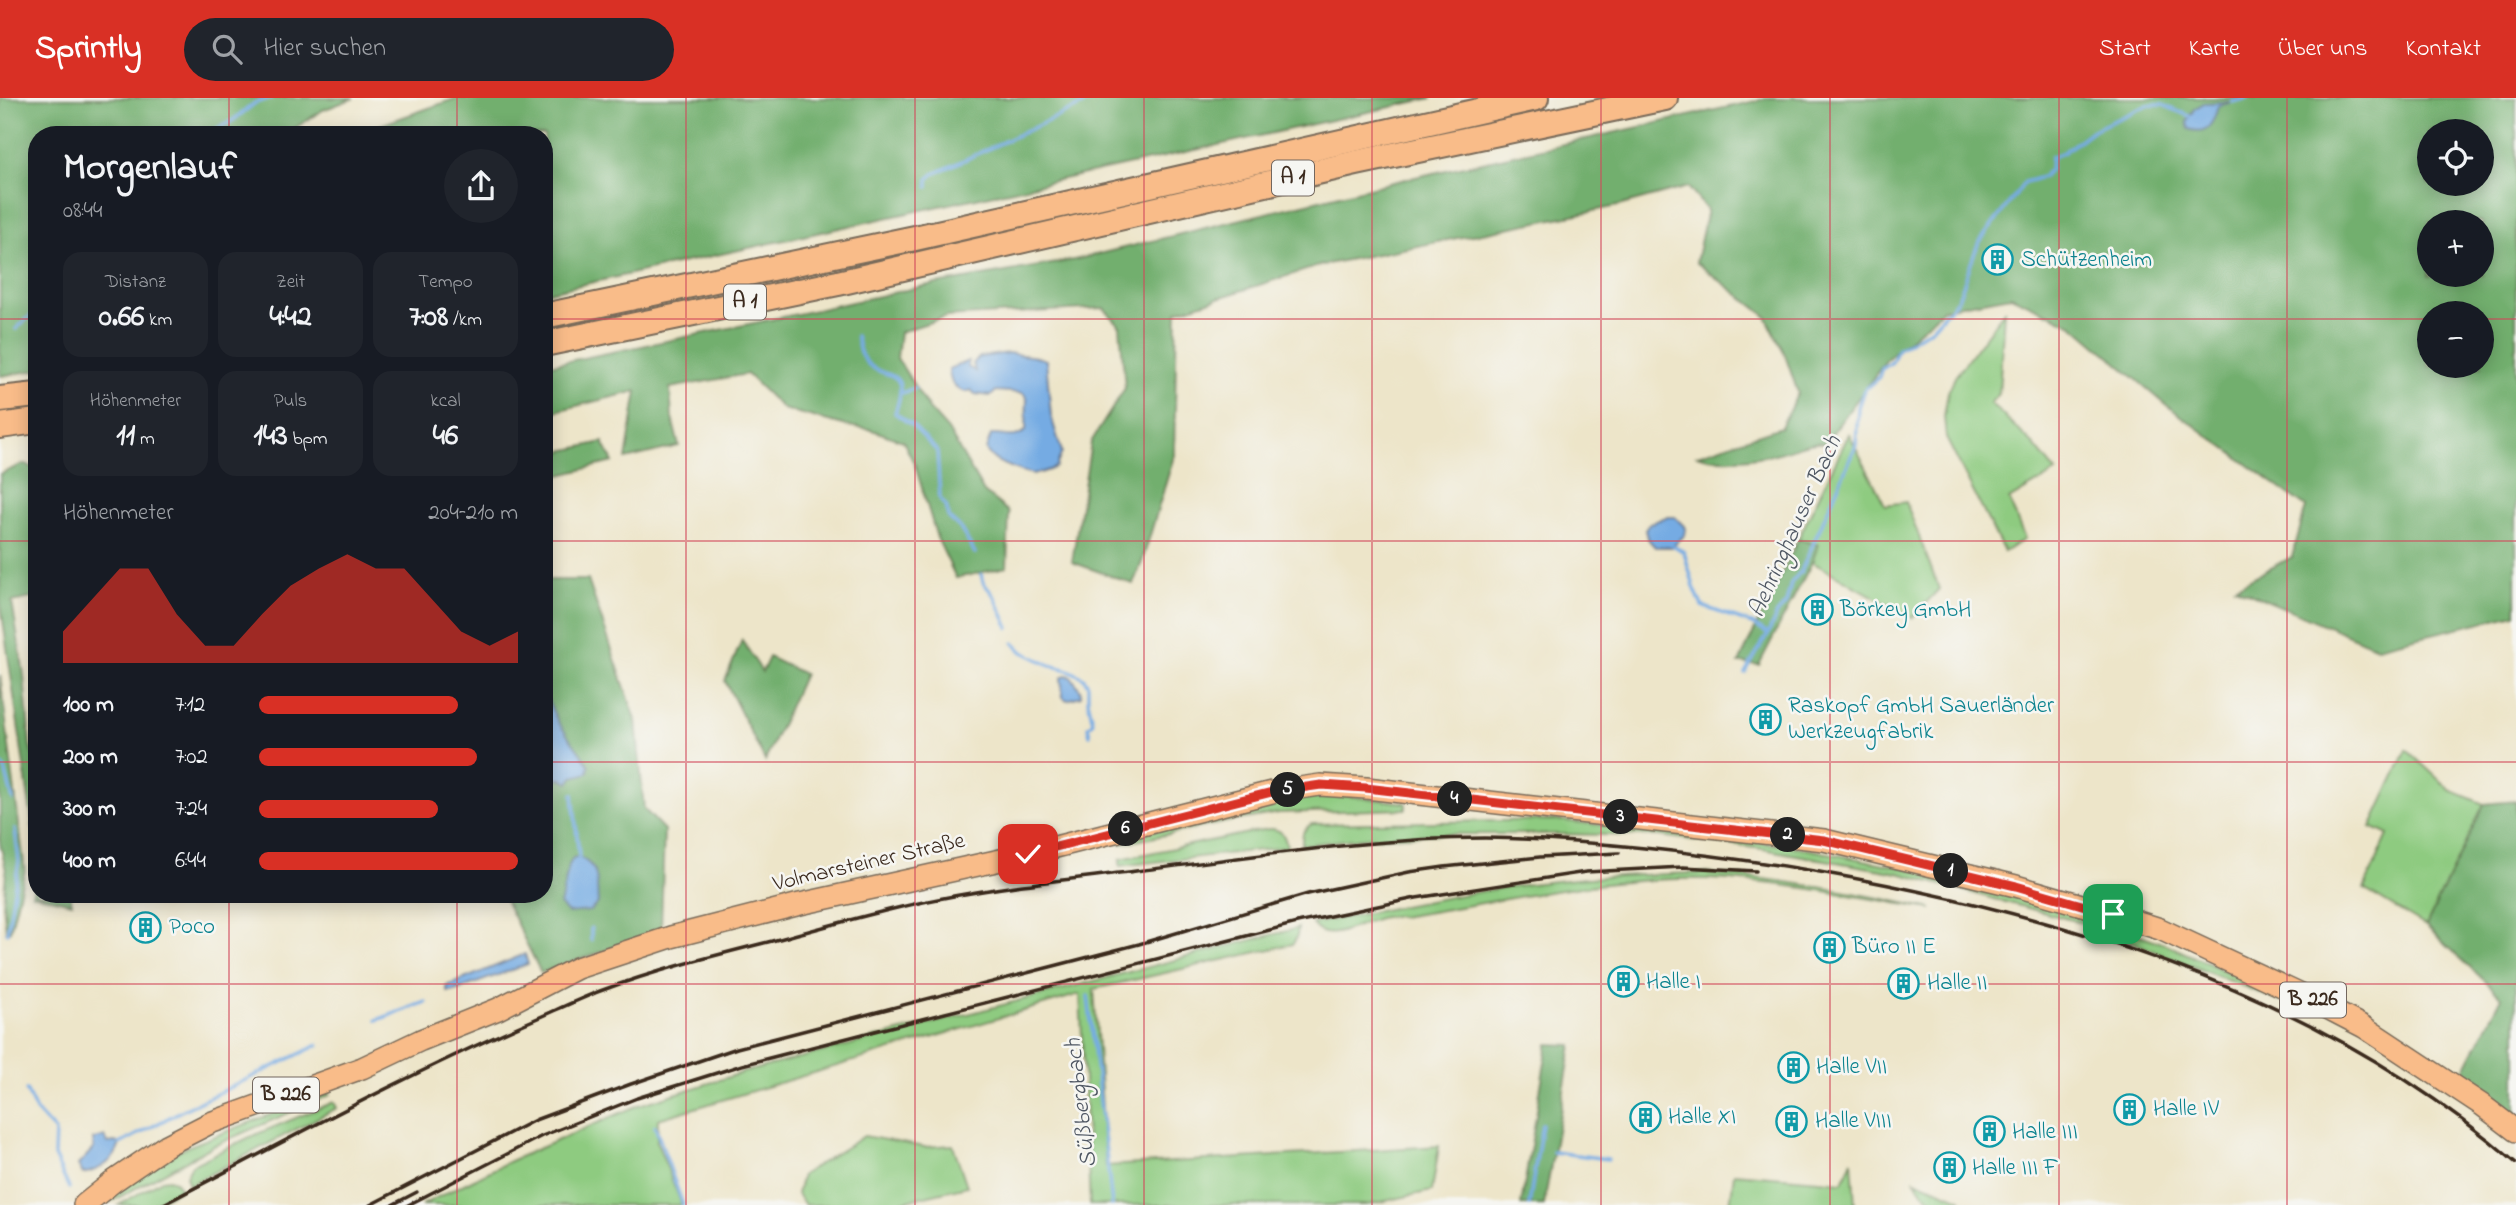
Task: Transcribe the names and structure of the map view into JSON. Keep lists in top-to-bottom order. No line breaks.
{"streets":{"highway":["A 1"],"main road":["Volmarsteiner Straße","B 226"]},"water":["Aehringhauser Bach","Süßbergbach"],"places":{"building":["Schützenheim","Börkey GmbH","Raskopf GmbH Sauerländer Werkzeugfabrik","Poco","Büro II E","Halle I","Halle II","Halle VII","Halle IV","Halle XI","Halle VIII","Halle III","Halle III F"]},"page":{"header":"Sprintly","search":"Hier suchen","nav":["Start","Karte","Über uns","Kontakt"],"map_buttons":["+","−"],"heading":["Morgenlauf","08:44"],"stats":[["Distanz","0.66 km"],["Zeit","4:42"],["Tempo","7:08 /km"],["Höhenmeter","11 m"],["Puls","143 bpm"],["kcal","46"]],"chart":["Höhenmeter","204–210 m"],"list":[{"name":"100 m","note":"7:12"},{"name":"200 m","note":"7:02"},{"name":"300 m","note":"7:24"},{"name":"400 m","note":"6:44"}],"pins":["5","4","3","6","2","1"]}}
